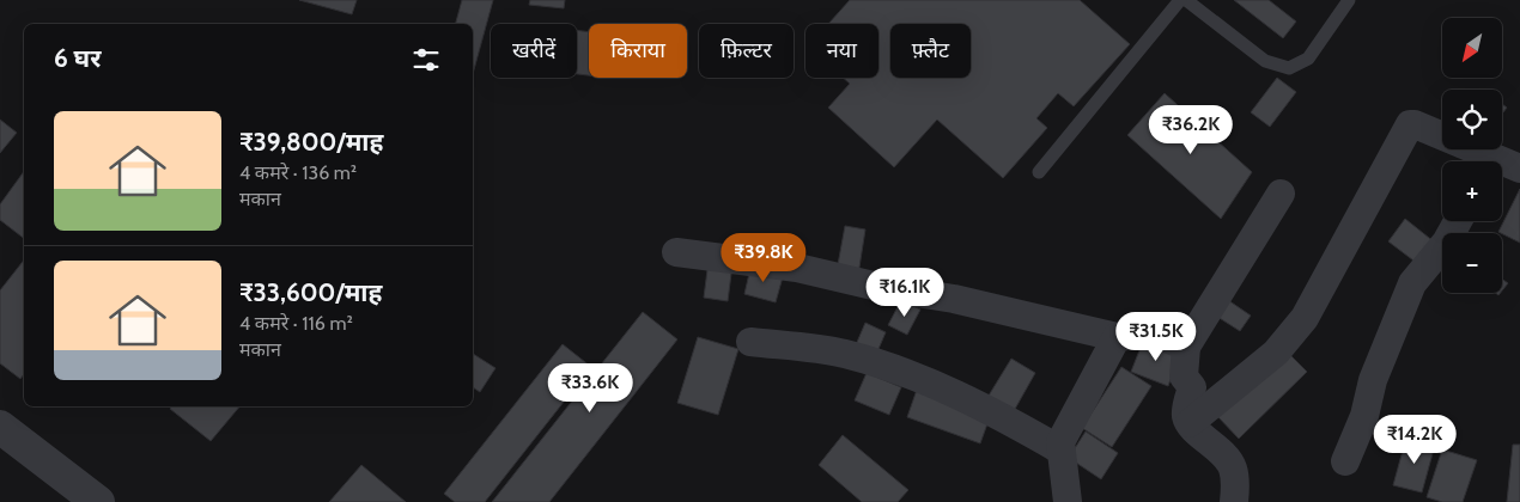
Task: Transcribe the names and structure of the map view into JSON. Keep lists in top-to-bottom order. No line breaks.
{"north":"bottom left","page":{"map_buttons":["+","−"],"chip":["खरीदें","किराया","फ़िल्टर","नया","फ़्लैट"],"heading":"6 घर","list":[{"name":"₹39,800/माह","note":"4 कमरे · 136 m² · मकान"},{"name":"₹33,600/माह","note":"4 कमरे · 116 m² · मकान"}],"price":["₹36.2K","₹39.8K","₹16.1K","₹31.5K","₹33.6K","₹14.2K"]}}
